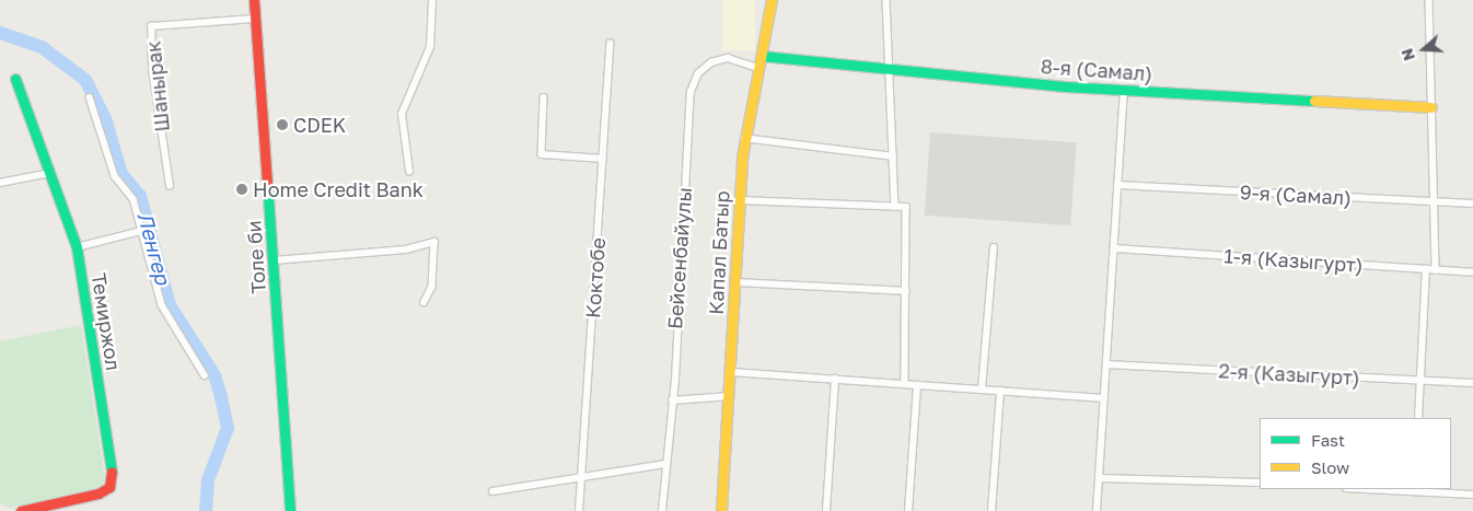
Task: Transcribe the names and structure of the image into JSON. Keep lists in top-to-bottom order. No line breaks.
{"streets":{"street":["8-я (Самал)","Шанырак","9-я (Самал)","Капал Батыр","Толе би","Бейсенбайулы","1-я (Казыгурт)","Коктобе","Темиржол","2-я (Казыгурт)"]},"crossings":[["8-я (Самал)","Капал Батыр"],["Шанырак","Толе би"],["Капал Батыр","Бейсенбайулы"]],"water":["Ленгер"],"places":["CDEK","Home Credit Bank"],"legend":["Fast","Slow"],"north":"left"}
